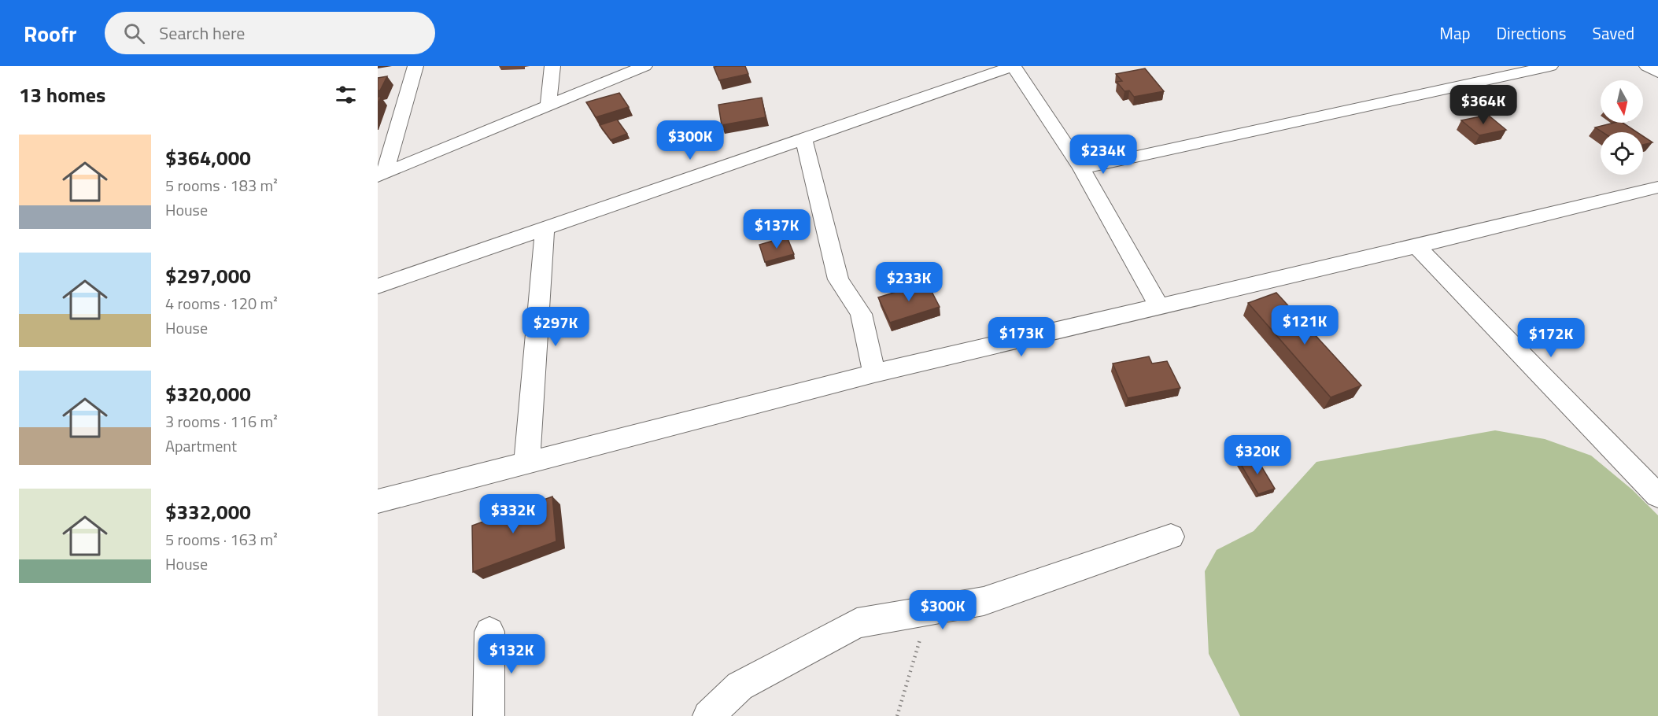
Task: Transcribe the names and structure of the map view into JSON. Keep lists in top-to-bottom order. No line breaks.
{"north":"bottom","page":{"header":"Roofr","search":"Search here","nav":["Map","Directions","Saved"],"heading":"13 homes","price":["$364K","$300K","$234K","$137K","$233K","$121K","$297K","$173K","$172K","$320K","$332K","$300K","$132K"],"list":[{"name":"$364,000","note":"5 rooms · 183 m² · House"},{"name":"$297,000","note":"4 rooms · 120 m² · House"},{"name":"$320,000","note":"3 rooms · 116 m² · Apartment"},{"name":"$332,000","note":"5 rooms · 163 m² · House"}]}}
